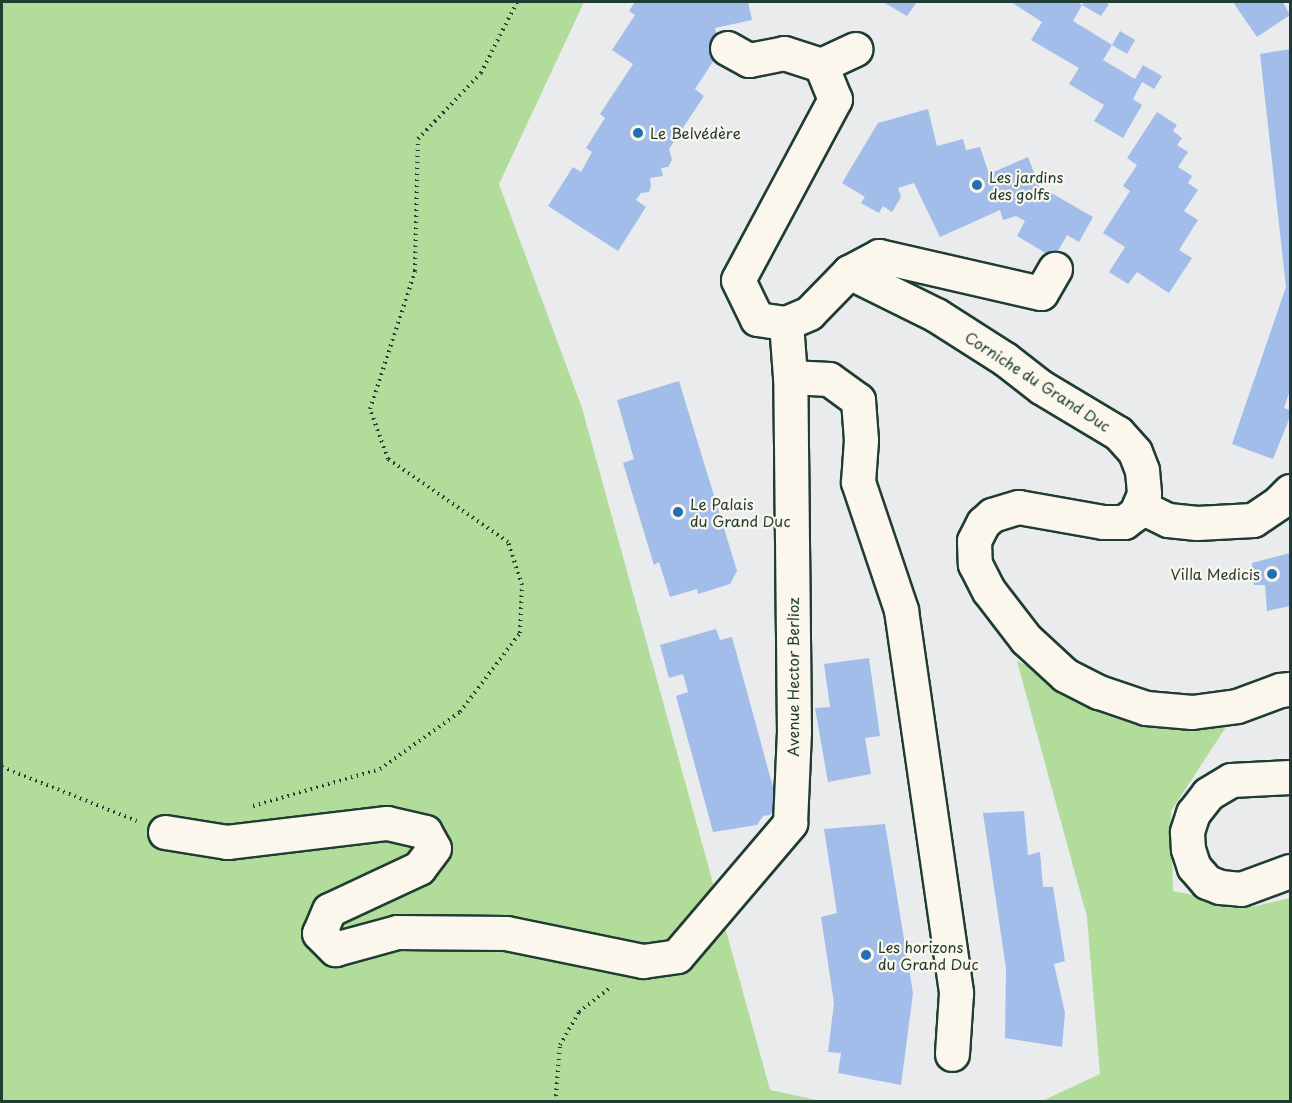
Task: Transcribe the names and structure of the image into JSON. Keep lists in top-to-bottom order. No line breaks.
{"streets":{"street":["Corniche du Grand Duc","Avenue Hector Berlioz"]},"places":["Le Belvédère","Les jardins des golfs","Le Palais du Grand Duc","Villa Medicis","Les horizons du Grand Duc"]}
